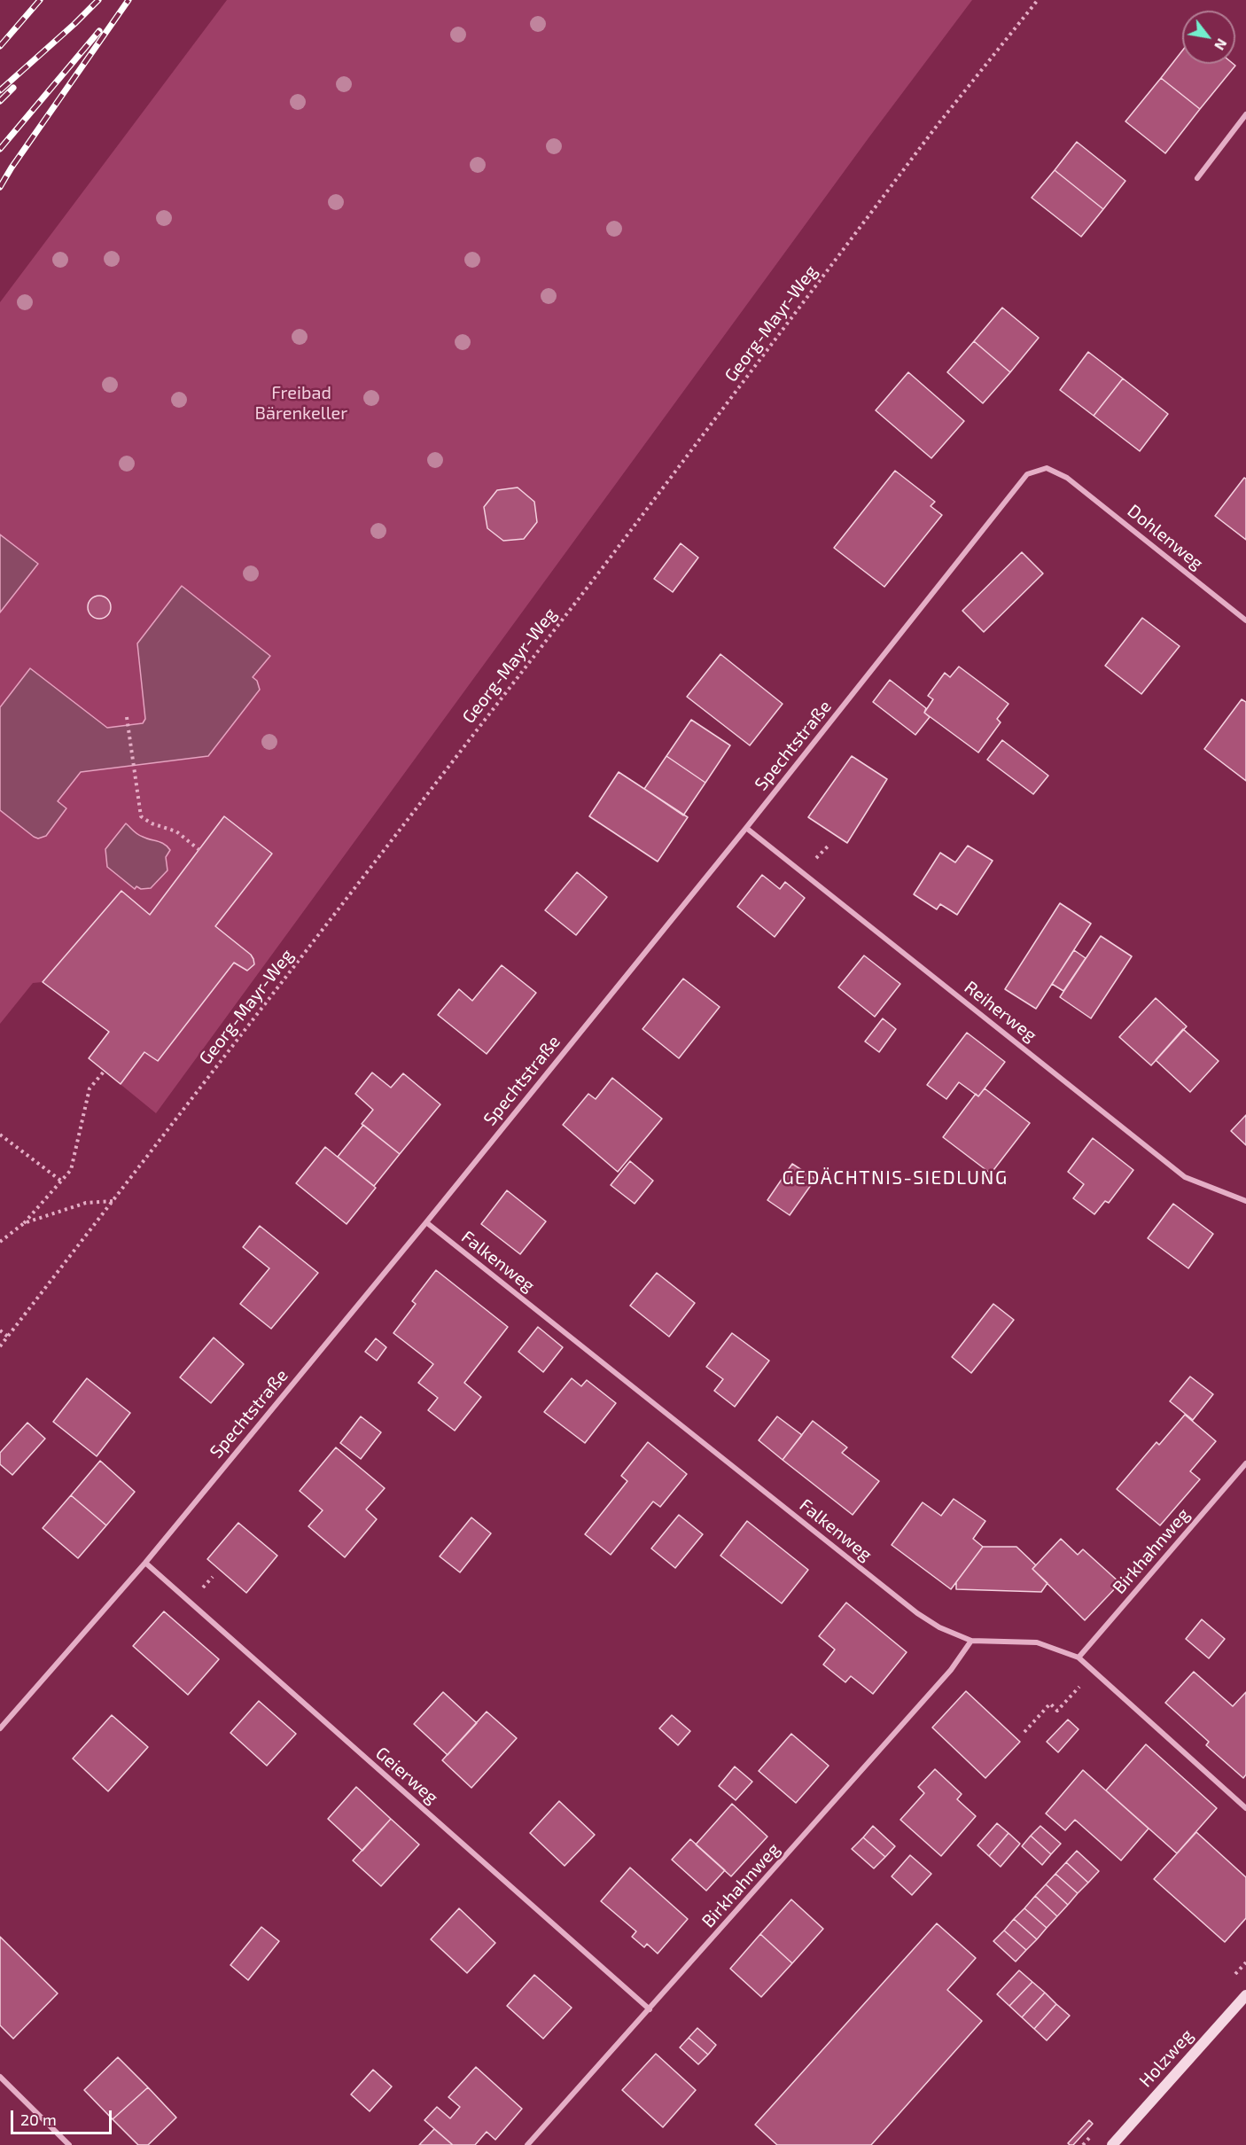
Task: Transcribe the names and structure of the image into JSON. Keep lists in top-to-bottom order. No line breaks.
{"streets":{"street":["Dohlenweg","Spechtstraße","Reiherweg","Falkenweg","Birkhahnweg","Geierweg","Holzweg"],"path":["Georg-Mayr-Weg"]},"crossings":[["Dohlenweg","Spechtstraße"],["Spechtstraße","Reiherweg"],["Spechtstraße","Falkenweg"],["Spechtstraße","Geierweg"],["Falkenweg","Birkhahnweg"],["Birkhahnweg","Geierweg"]],"districts":["GEDÄCHTNIS-SIEDLUNG"],"parks":["Freibad Bärenkeller"],"scale_bar":"20 m","north":"bottom right"}
